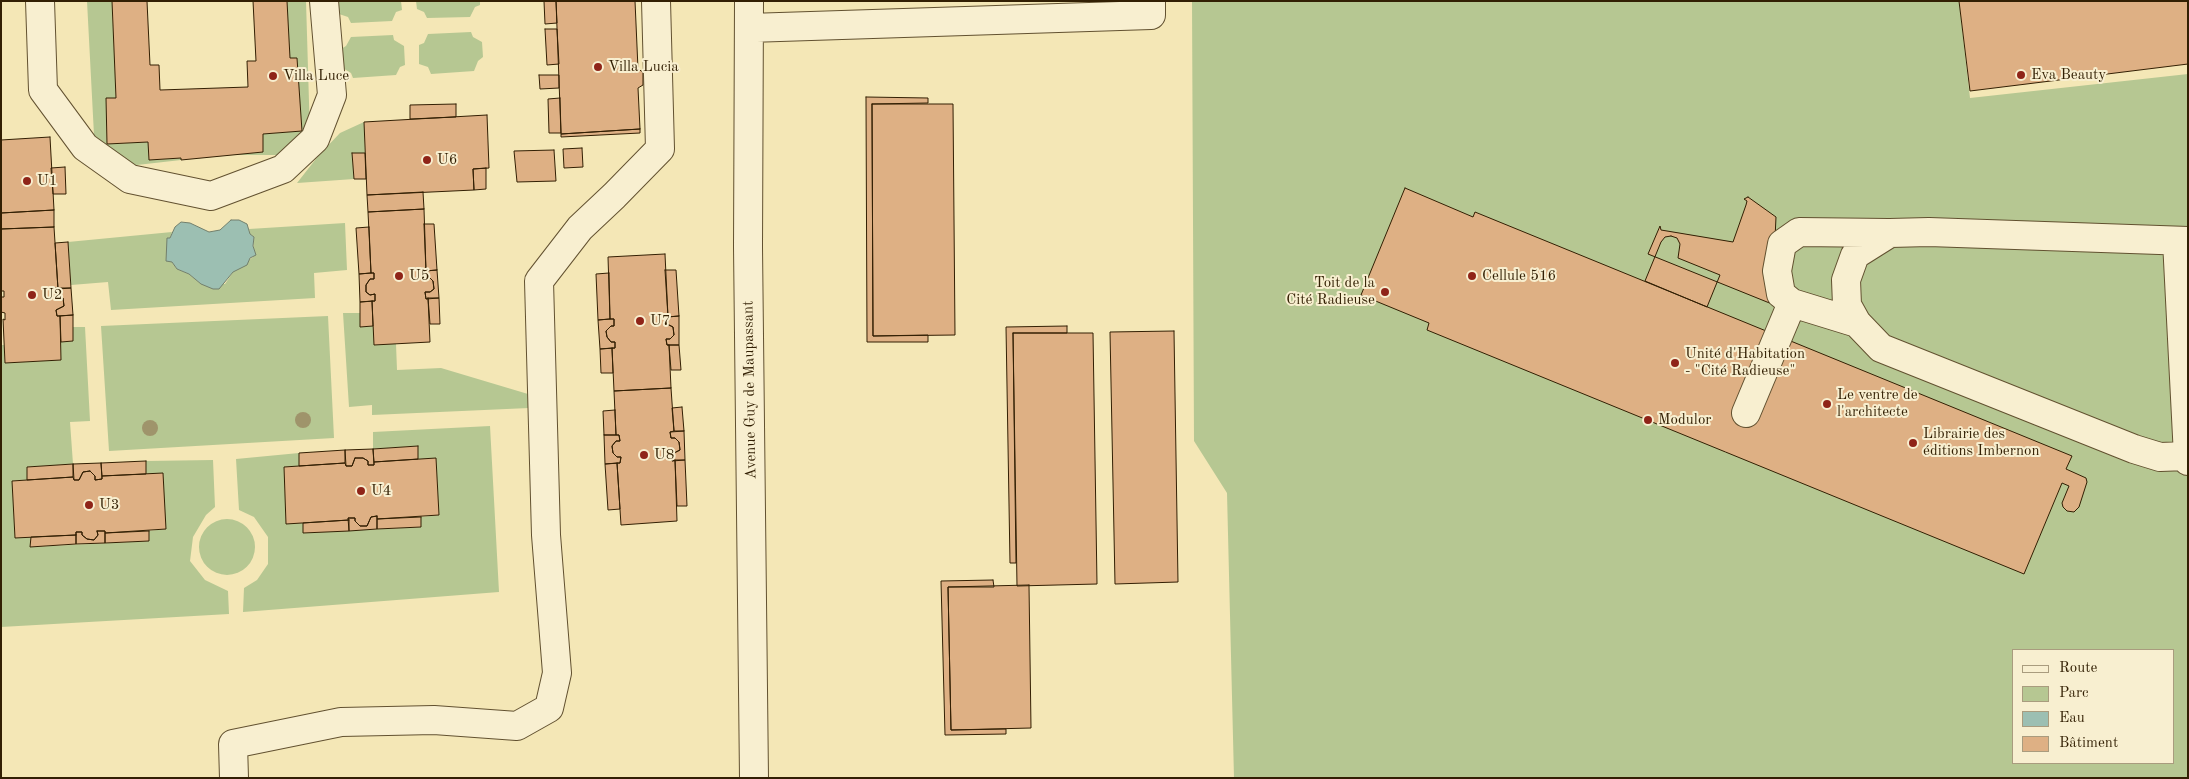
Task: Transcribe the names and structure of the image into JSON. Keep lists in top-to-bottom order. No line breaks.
{"streets":{"street":["Avenue Guy de Maupassant"]},"places":["Villa Lucia","Eva Beauty","Villa Luce","U6","U1","U5","Cellule 516","Toit de la Cité Radieuse","U2","U7","Unité d'Habitation - \"Cité Radieuse\"","Le ventre de l'architecte","Modulor","Librairie des éditions Imbernon","U8","U4","U3"],"legend":["Route","Parc","Eau","Bâtiment"]}
